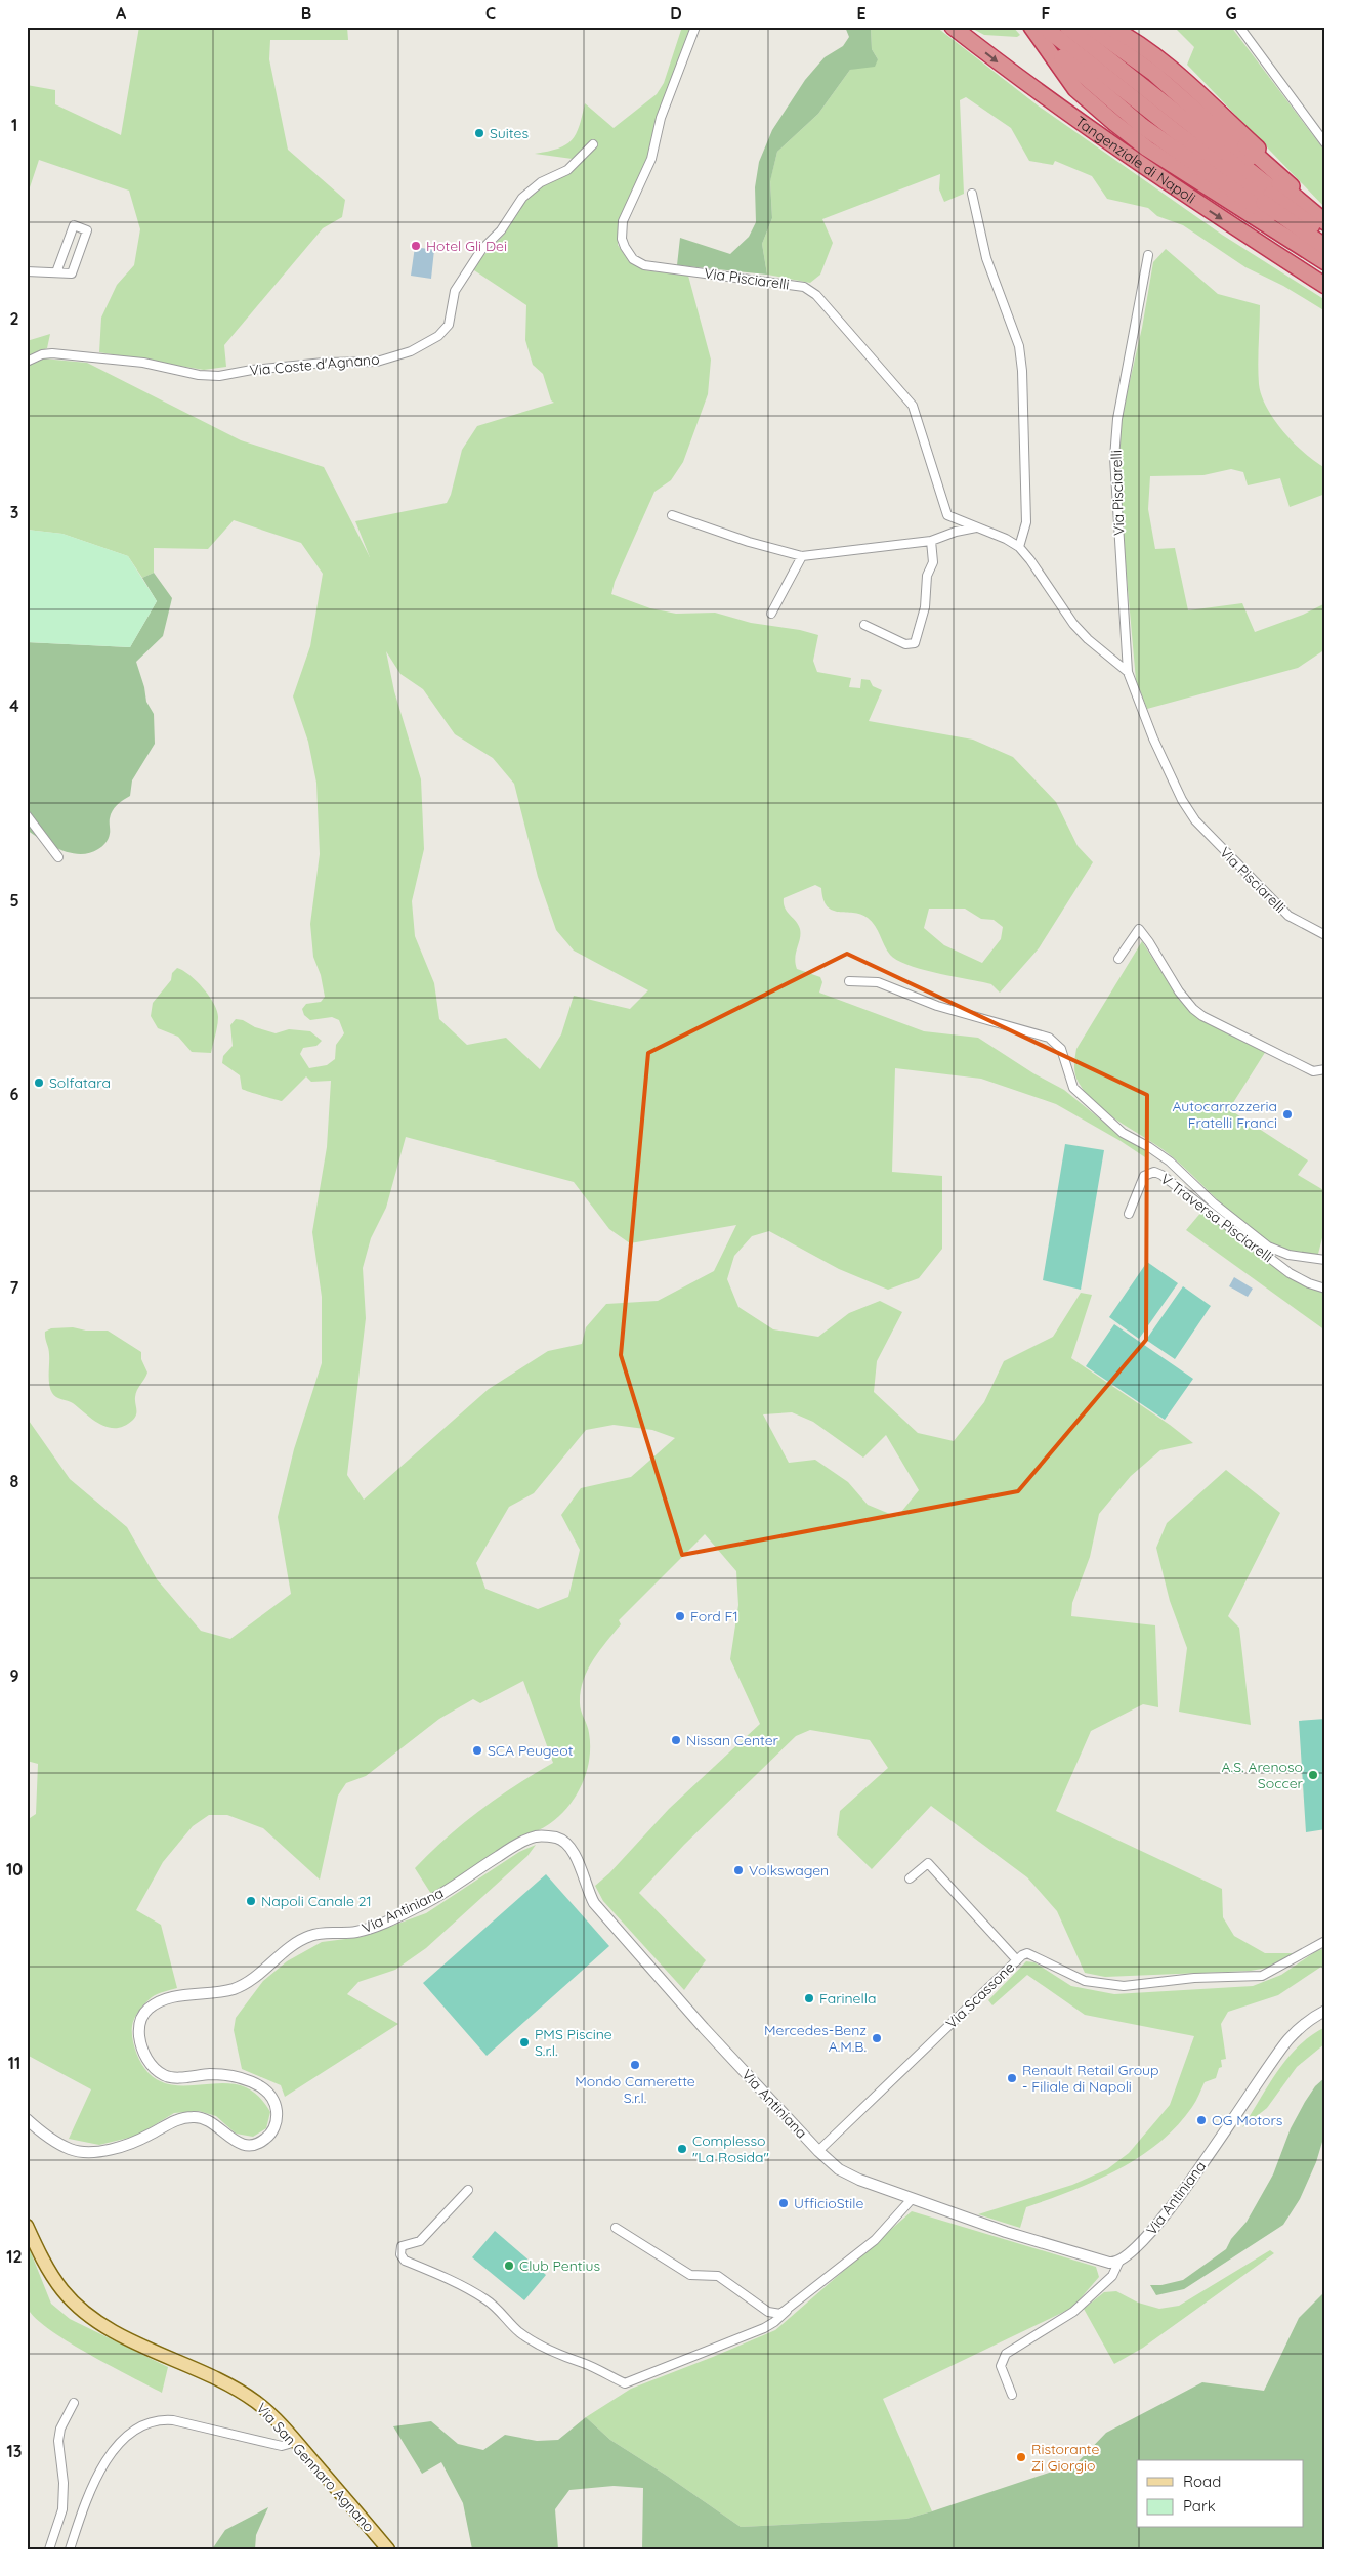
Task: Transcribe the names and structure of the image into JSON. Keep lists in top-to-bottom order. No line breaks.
{"streets":{"highway":["Tangenziale di Napoli"],"main road":["Via San Gennaro Agnano"],"street":["Via Pisciarelli","Via Coste d'Agnano","V Traversa Pisciarelli","Via Antiniana","Via Scassone"]},"crossings":[["Via Antiniana","Via Scassone"]],"places":["Suites","Hotel Gli Dei","Solfatara","Autocarrozzeria Fratelli Franci","Ford F1","Nissan Center","SCA Peugeot","A.S. Arenoso Soccer","Volkswagen","Napoli Canale 21","Farinella","Mercedes-Benz A.M.B.","PMS Piscine S.r.l.","Mondo Camerette S.r.l.","Renault Retail Group - Filiale di Napoli","OG Motors","Complesso \"La Rosida\"","UfficioStile","Club Pentius","Ristorante Zi Giorgio"],"legend":["Road","Park"],"grid":{"columns":["A","B","C","D","E","F","G"],"rows":["1","2","3","4","5","6","7","8","9","10","11","12","13"]}}
